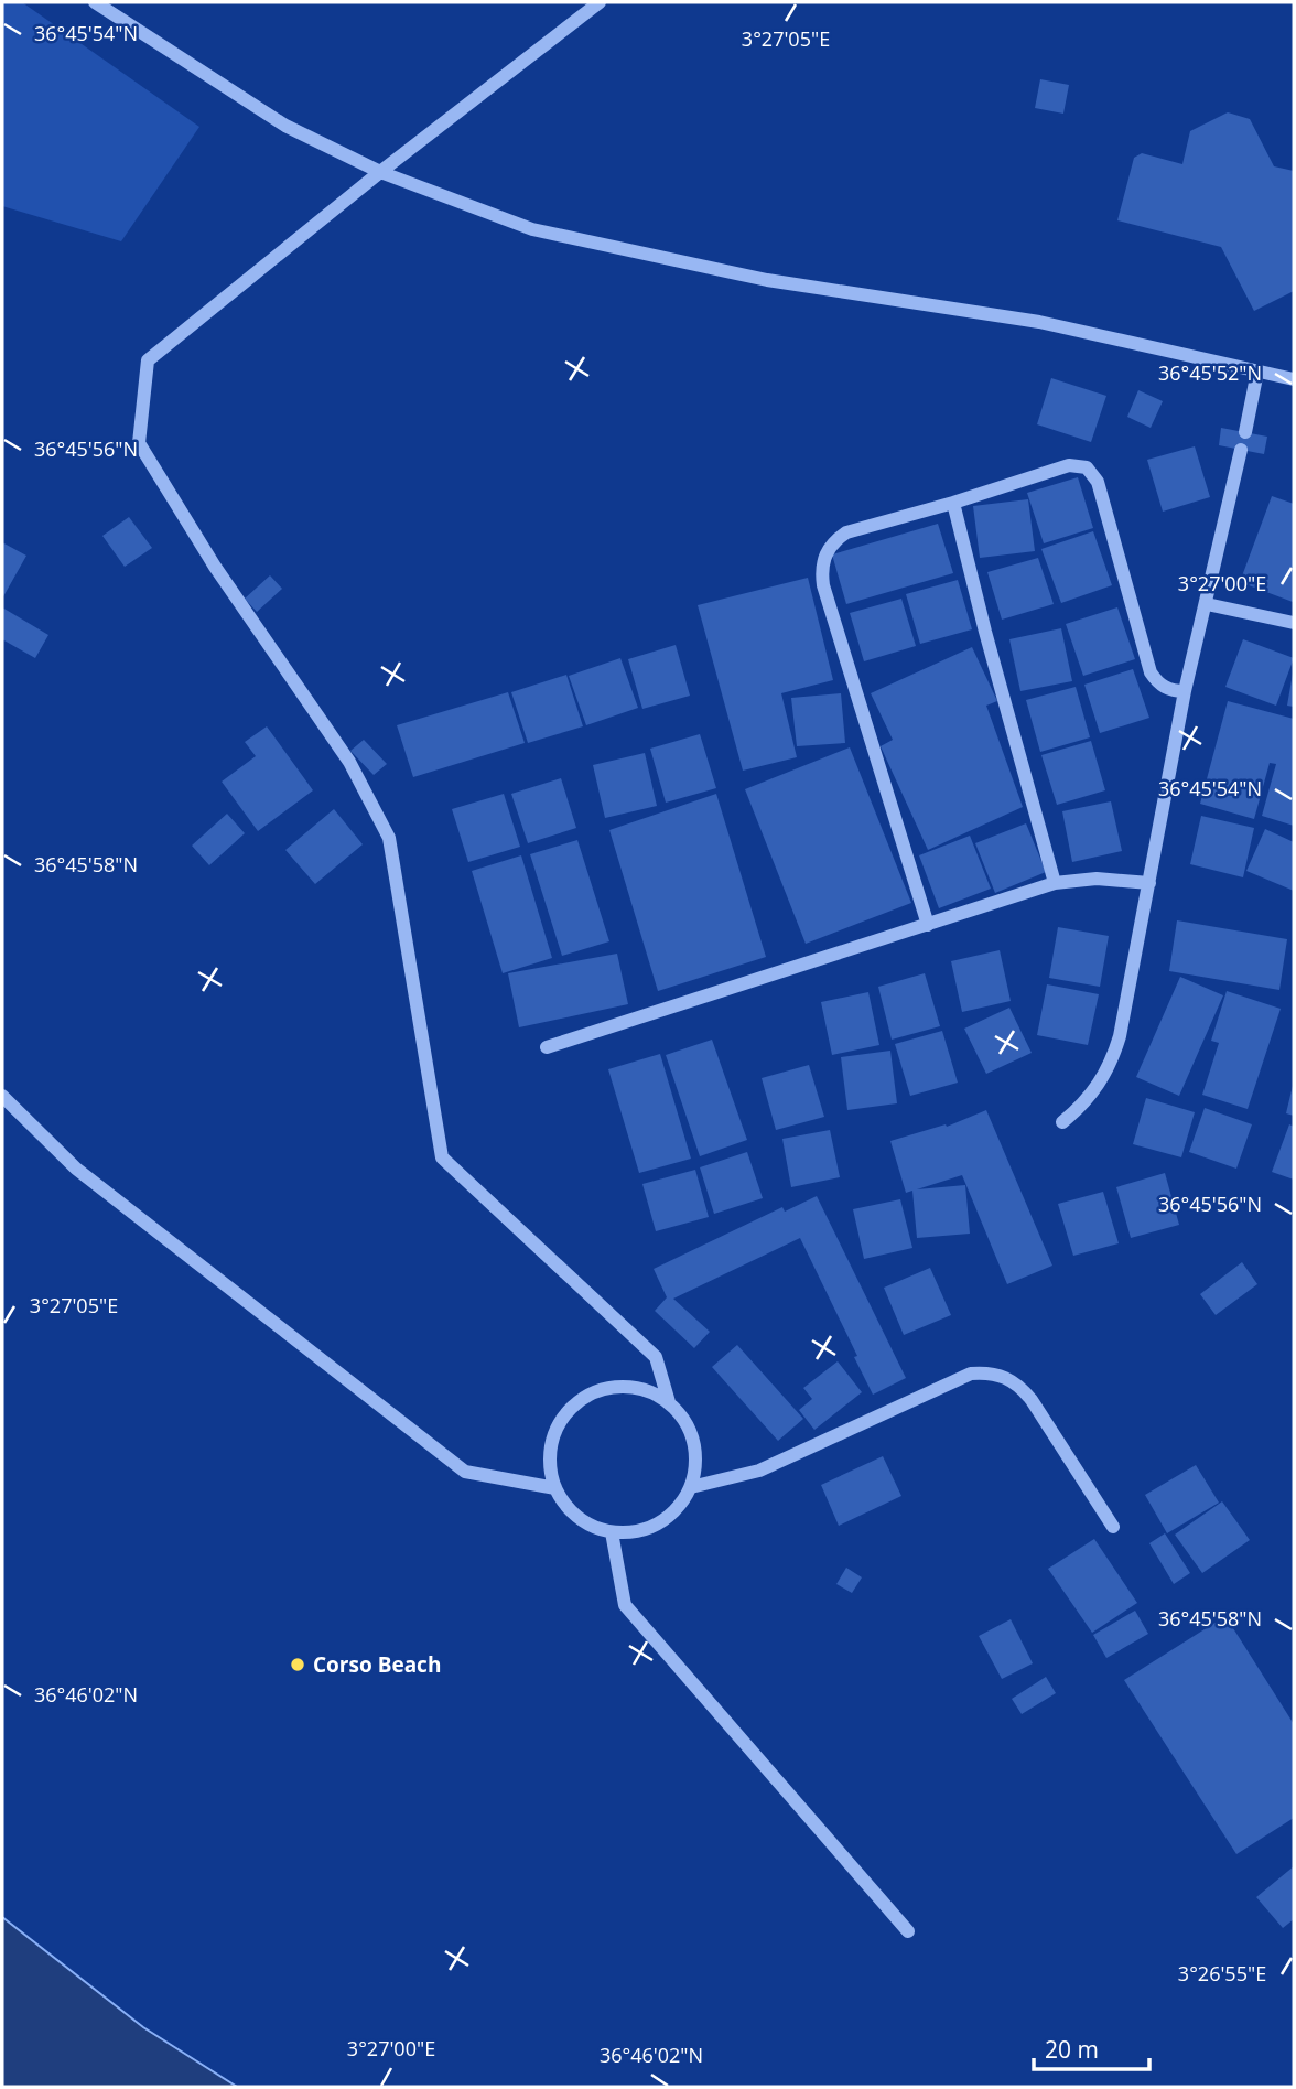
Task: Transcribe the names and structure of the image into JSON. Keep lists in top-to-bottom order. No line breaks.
{"places":["Corso Beach"],"scale_bar":"20 m","coordinates":["36°45'54\"N","3°27'05\"E","36°45'52\"N","36°45'56\"N","3°27'00\"E","36°45'58\"N","36°46'02\"N","3°26'55\"E"]}
